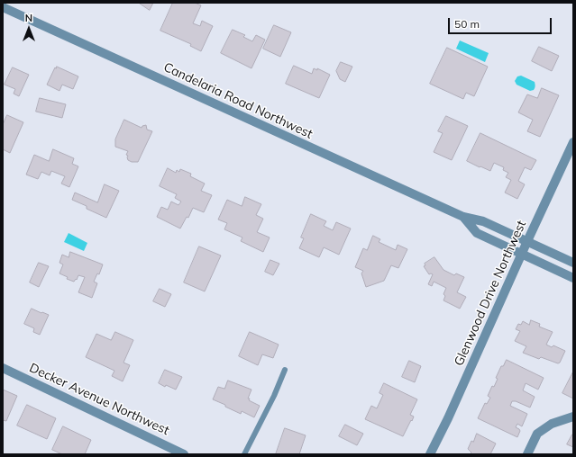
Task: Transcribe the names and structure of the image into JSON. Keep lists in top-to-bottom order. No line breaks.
{"streets":{"street":["Candelaria Road Northwest","Glenwood Drive Northwest","Decker Avenue Northwest"]},"crossings":[["Candelaria Road Northwest","Glenwood Drive Northwest"]],"scale_bar":"50 m","north":"top"}
